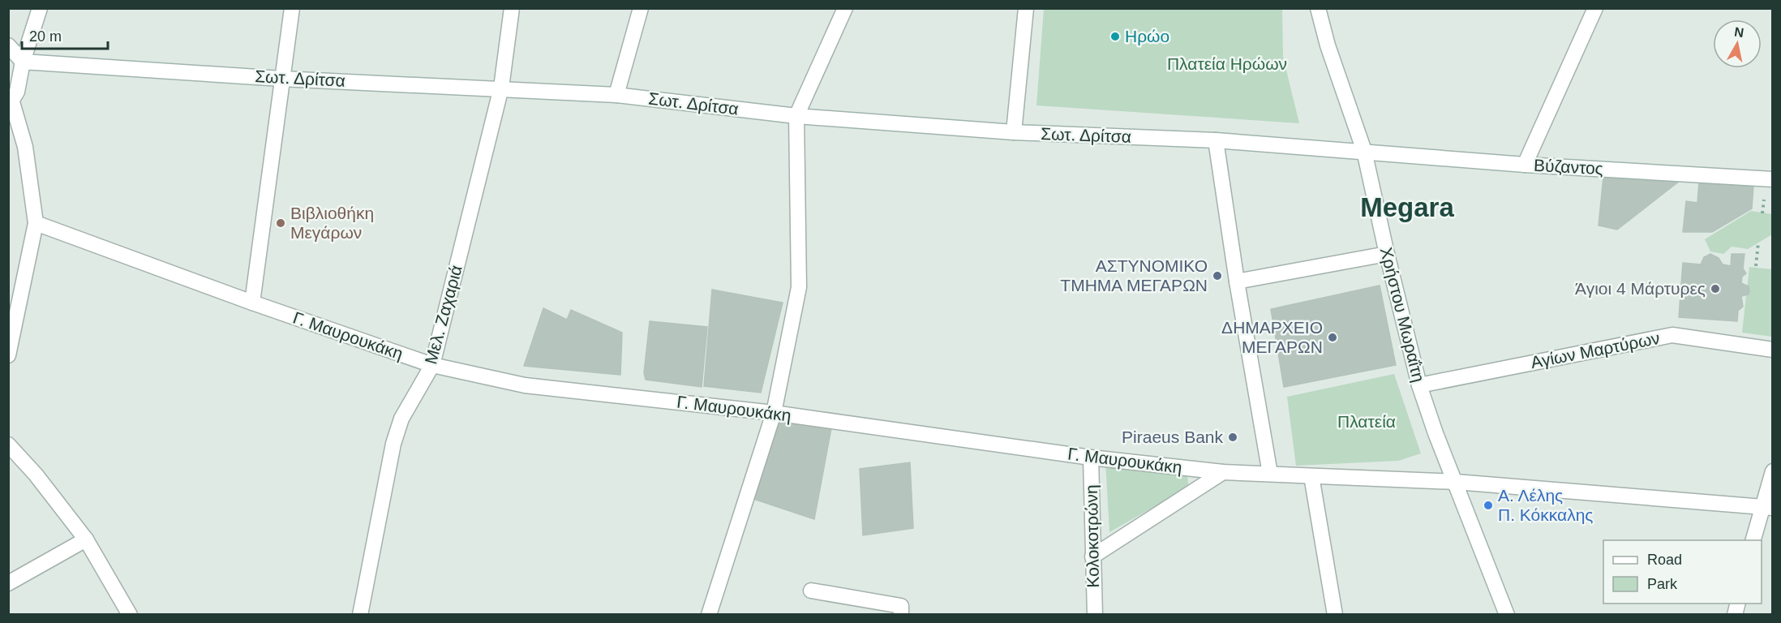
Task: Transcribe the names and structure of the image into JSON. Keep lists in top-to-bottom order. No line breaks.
{"streets":{"street":["Σωτ. Δρίτσα","Βύζαντος","Μελ. Ζαχαριά","Χρήστου Μωραΐτη","Γ. Μαυρουκάκη","Αγίων Μαρτύρων","Κολοκοτρώνη"]},"crossings":[["Σωτ. Δρίτσα","Βύζαντος"],["Σωτ. Δρίτσα","Μελ. Ζαχαριά"],["Σωτ. Δρίτσα","Χρήστου Μωραΐτη"],["Βύζαντος","Χρήστου Μωραΐτη"],["Μελ. Ζαχαριά","Γ. Μαυρουκάκη"],["Χρήστου Μωραΐτη","Γ. Μαυρουκάκη"],["Χρήστου Μωραΐτη","Αγίων Μαρτύρων"],["Γ. Μαυρουκάκη","Κολοκοτρώνη"]],"districts":["Megara"],"parks":["Πλατεία Ηρώων","Πλατεία"],"places":["Ηρώο","Βιβλιοθήκη Μεγάρων","ΑΣΤΥΝΟΜΙΚΟ ΤΜΗΜΑ ΜΕΓΑΡΩΝ","Άγιοι 4 Μάρτυρες","ΔΗΜΑΡΧΕΙΟ ΜΕΓΑΡΩΝ","Piraeus Bank","Α. Λέλης Π. Κόκκαλης"],"legend":["Road","Park"],"scale_bar":"20 m","north":"top"}
